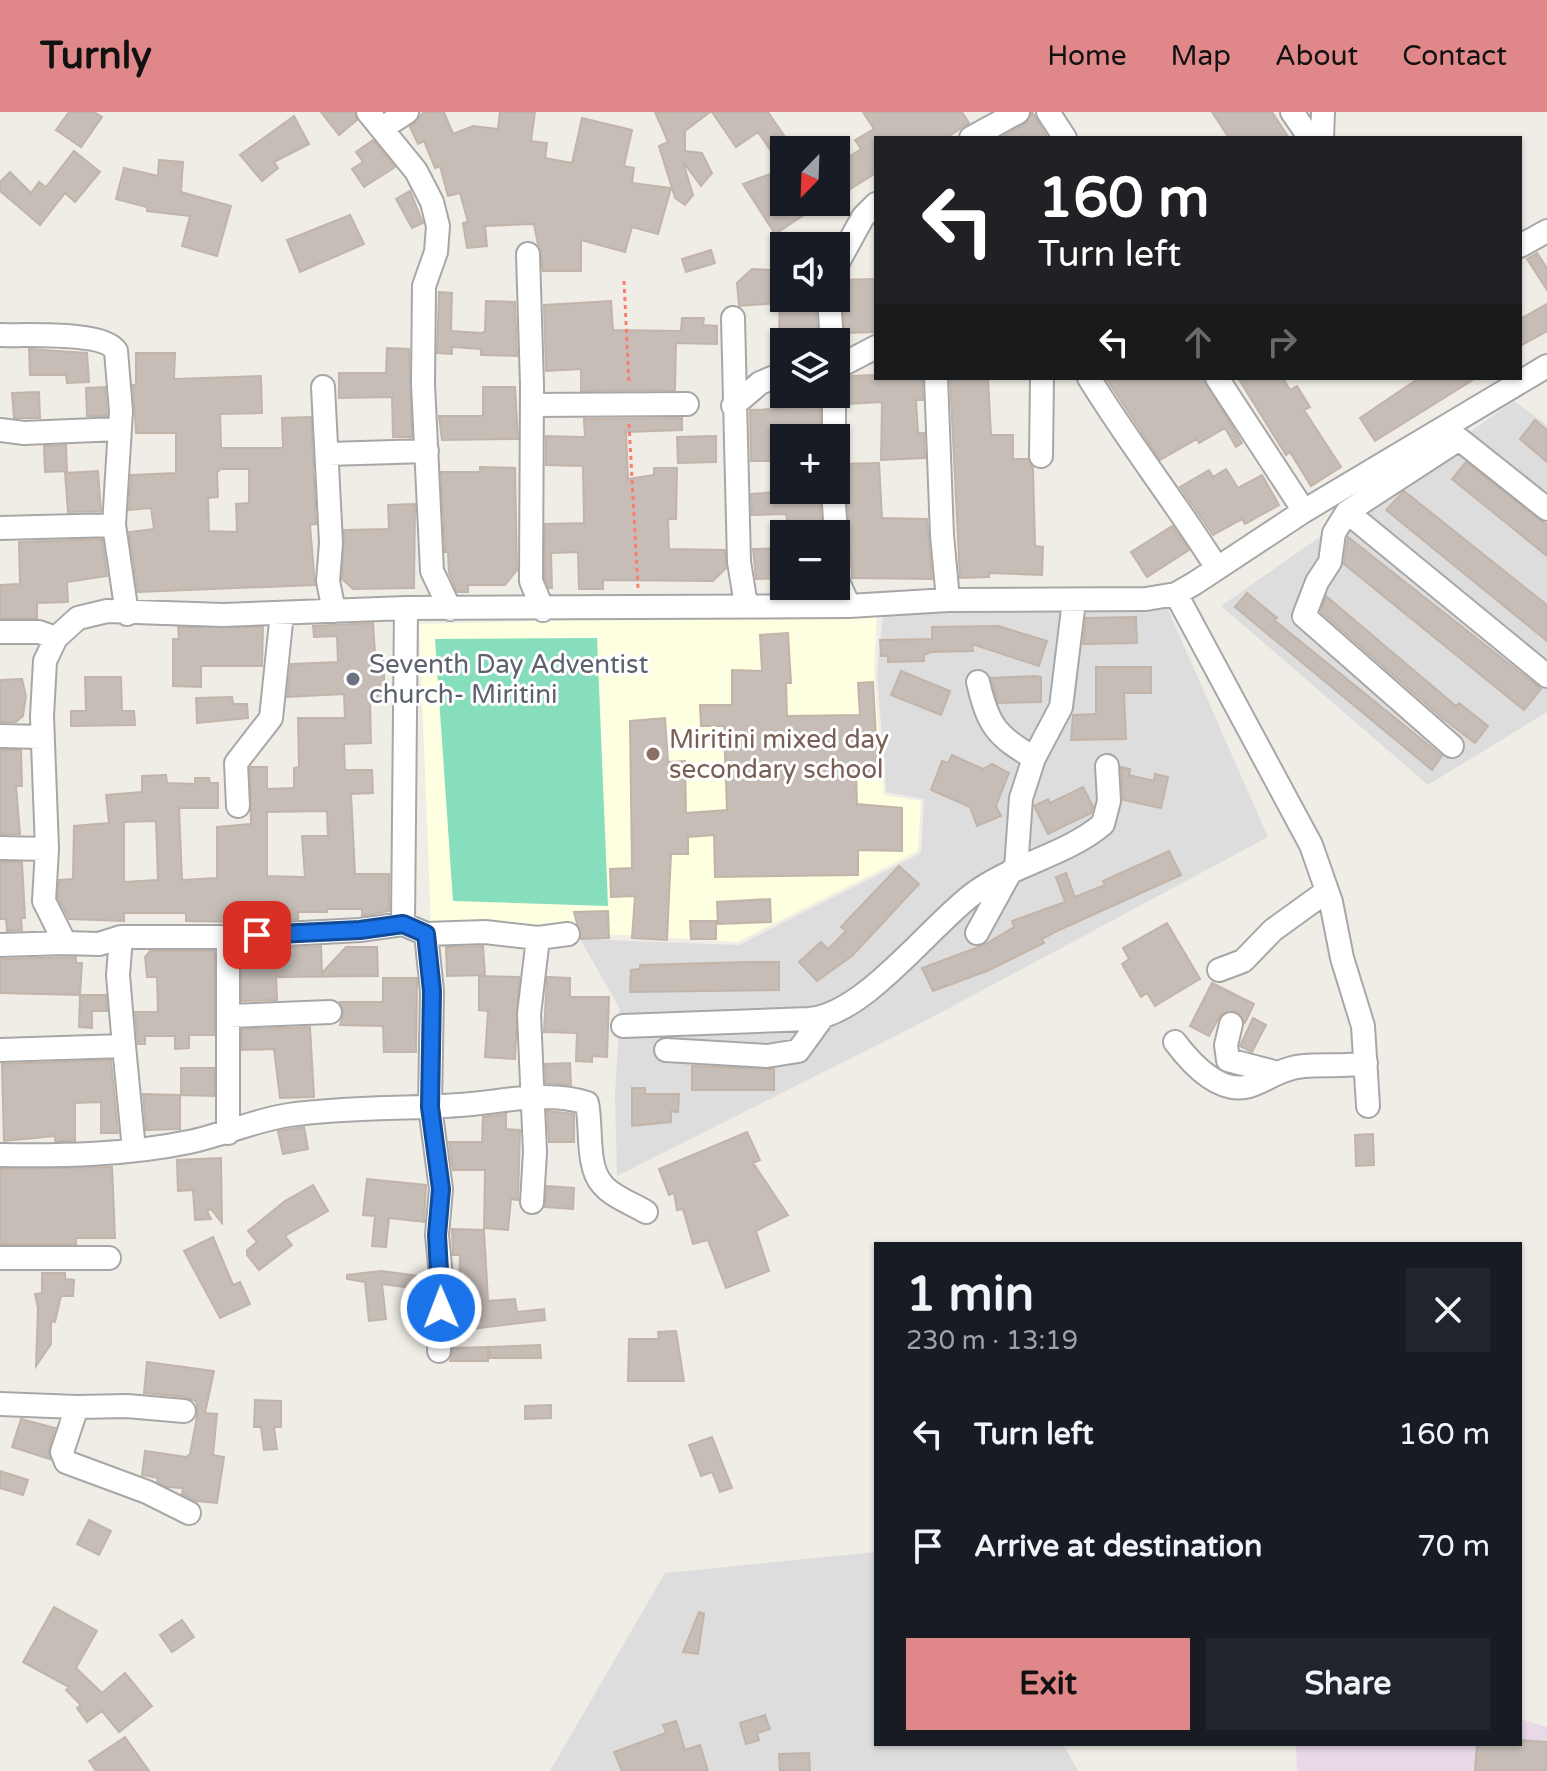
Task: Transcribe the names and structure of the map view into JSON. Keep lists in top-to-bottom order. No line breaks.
{"places":["Seventh Day Adventist church- Miritini","Miritini mixed day secondary school"],"north":"bottom left","page":{"header":"Turnly","nav":["Home","Map","About","Contact"],"map_buttons":["+","−"],"turn":["160 m","Turn left"],"heading":["1 min","230 m · 13:19"],"list":[{"name":"Turn left","value":"160 m"},{"name":"Arrive at destination","value":"70 m"}],"buttons":["Exit","Share"]}}
